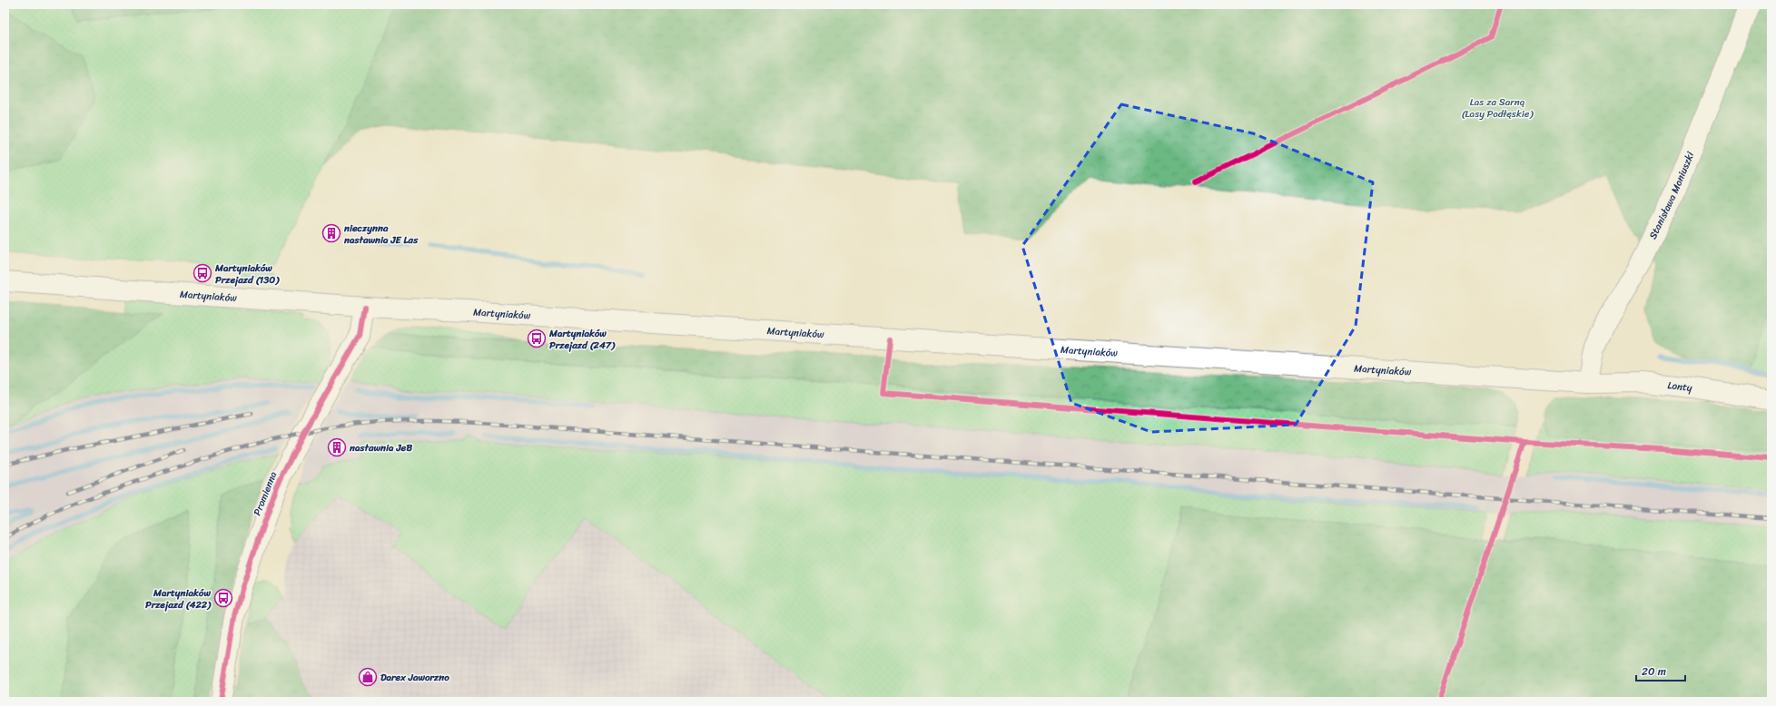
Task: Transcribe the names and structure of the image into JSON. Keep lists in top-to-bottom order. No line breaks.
{"streets":{"main road":["Stanisława Moniuszki","Martyniaków","Lonty","Promienna"]},"crossings":[["Stanisława Moniuszki","Martyniaków"],["Stanisława Moniuszki","Lonty"],["Martyniaków","Lonty"],["Martyniaków","Promienna"]],"parks":["Las za Sarną (Lasy Podłęskie)"],"places":{"building":["nieczynna nastawnia JE Las","nastawnia JeB"],"bus stop":["Martyniaków Przejazd (130)","Martyniaków Przejazd (247)","Martyniaków Przejazd (422)"],"shop":["Darex Jaworzno"]},"scale_bar":"20 m"}
